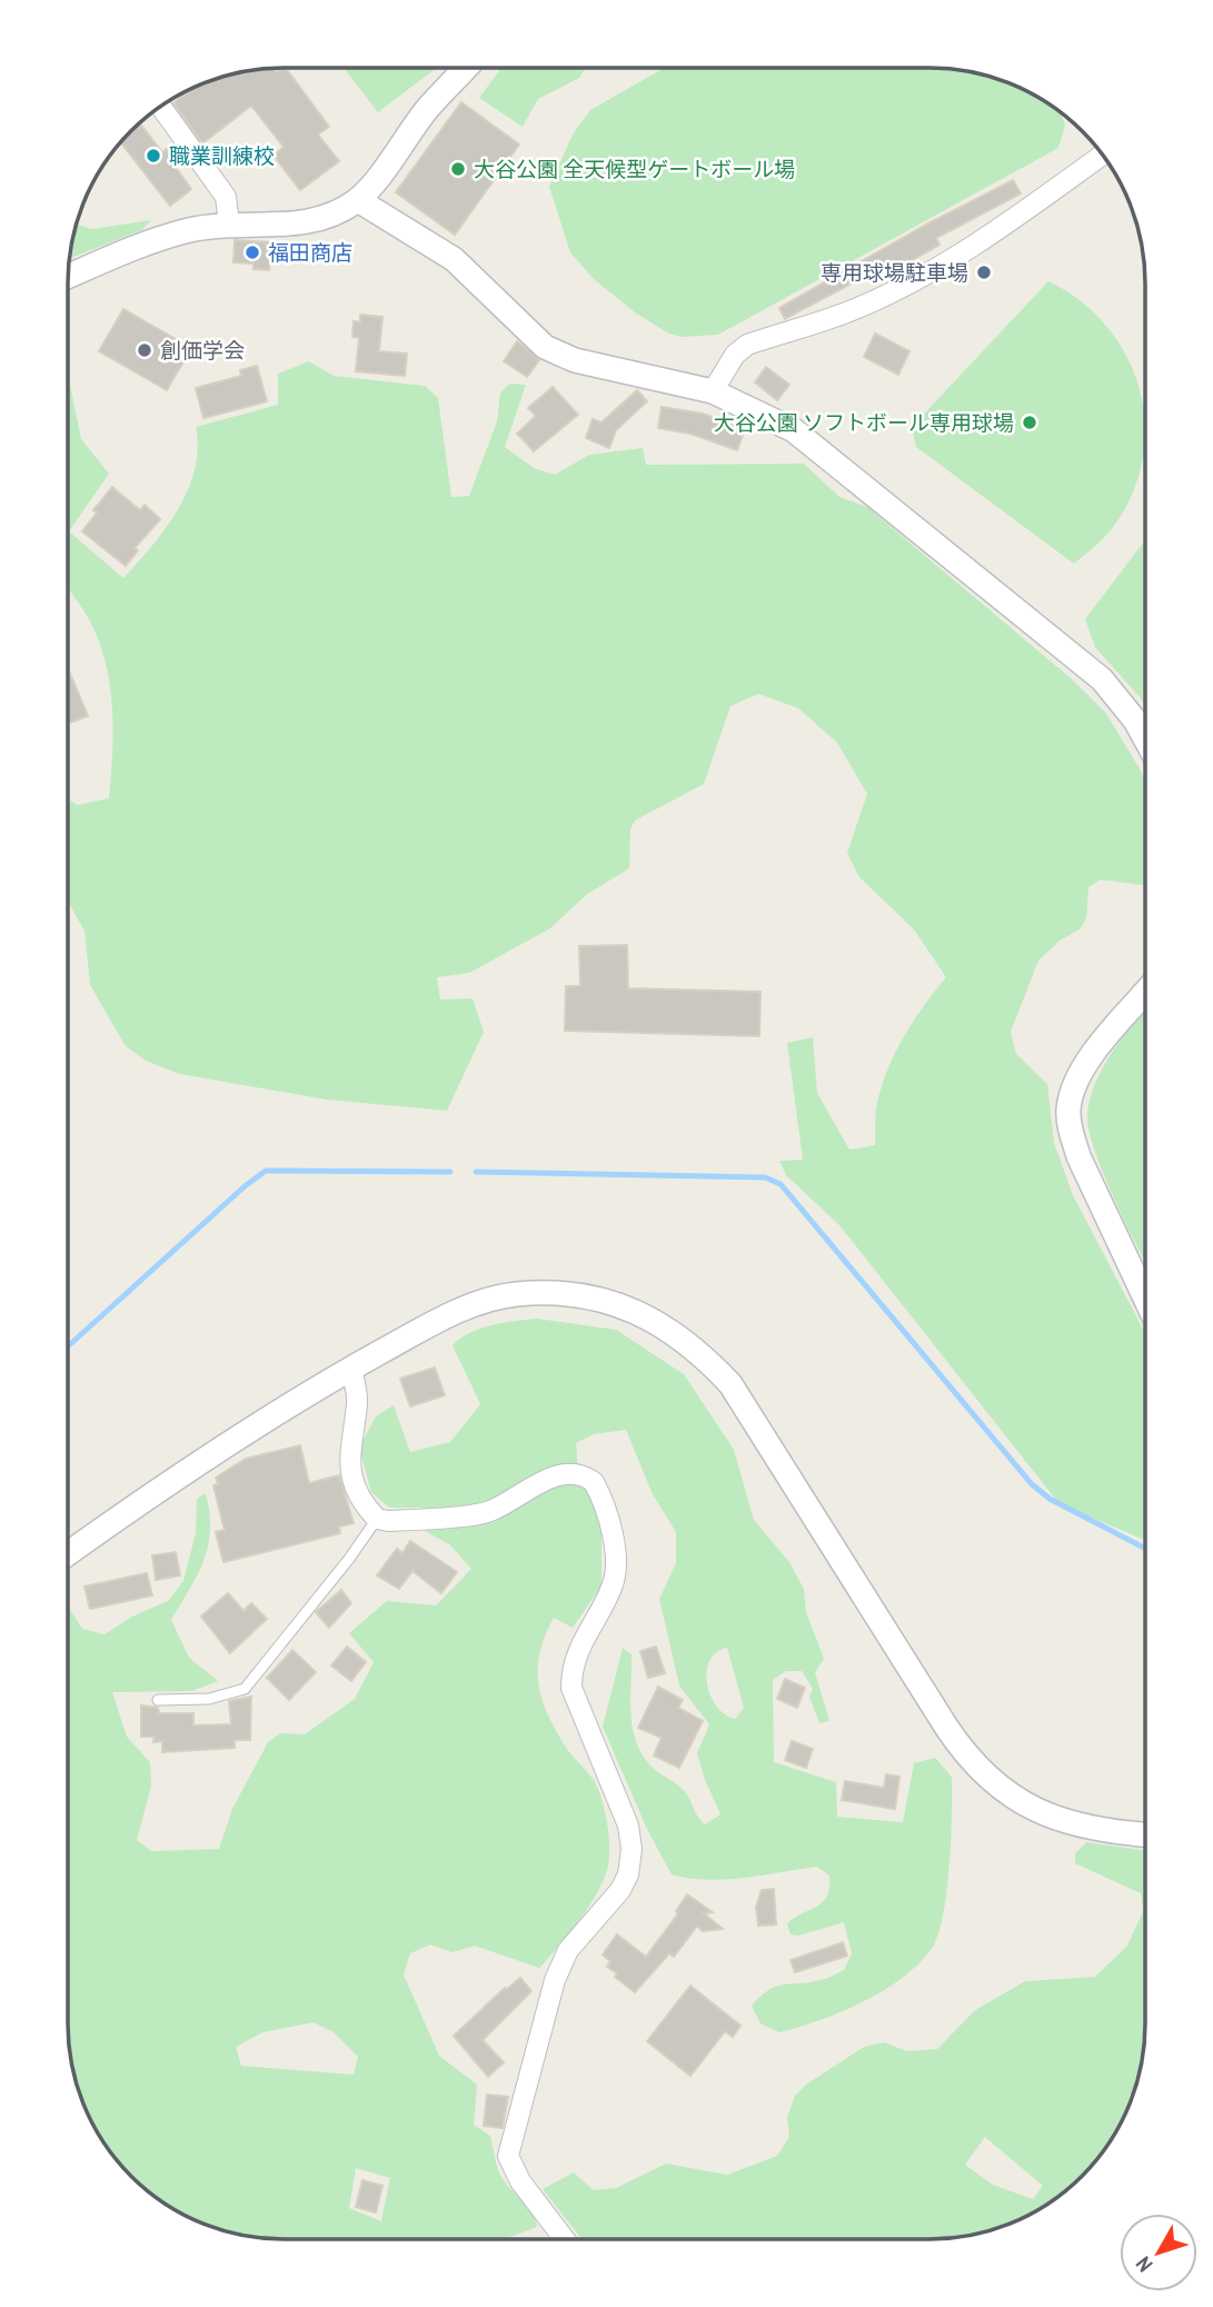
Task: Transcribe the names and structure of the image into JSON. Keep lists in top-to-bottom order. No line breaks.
{"places":["職業訓練校","大谷公園 全天候型ゲートボール場","福田商店","専用球場駐車場","創価学会","大谷公園 ソフトボール専用球場"],"north":"bottom left"}
